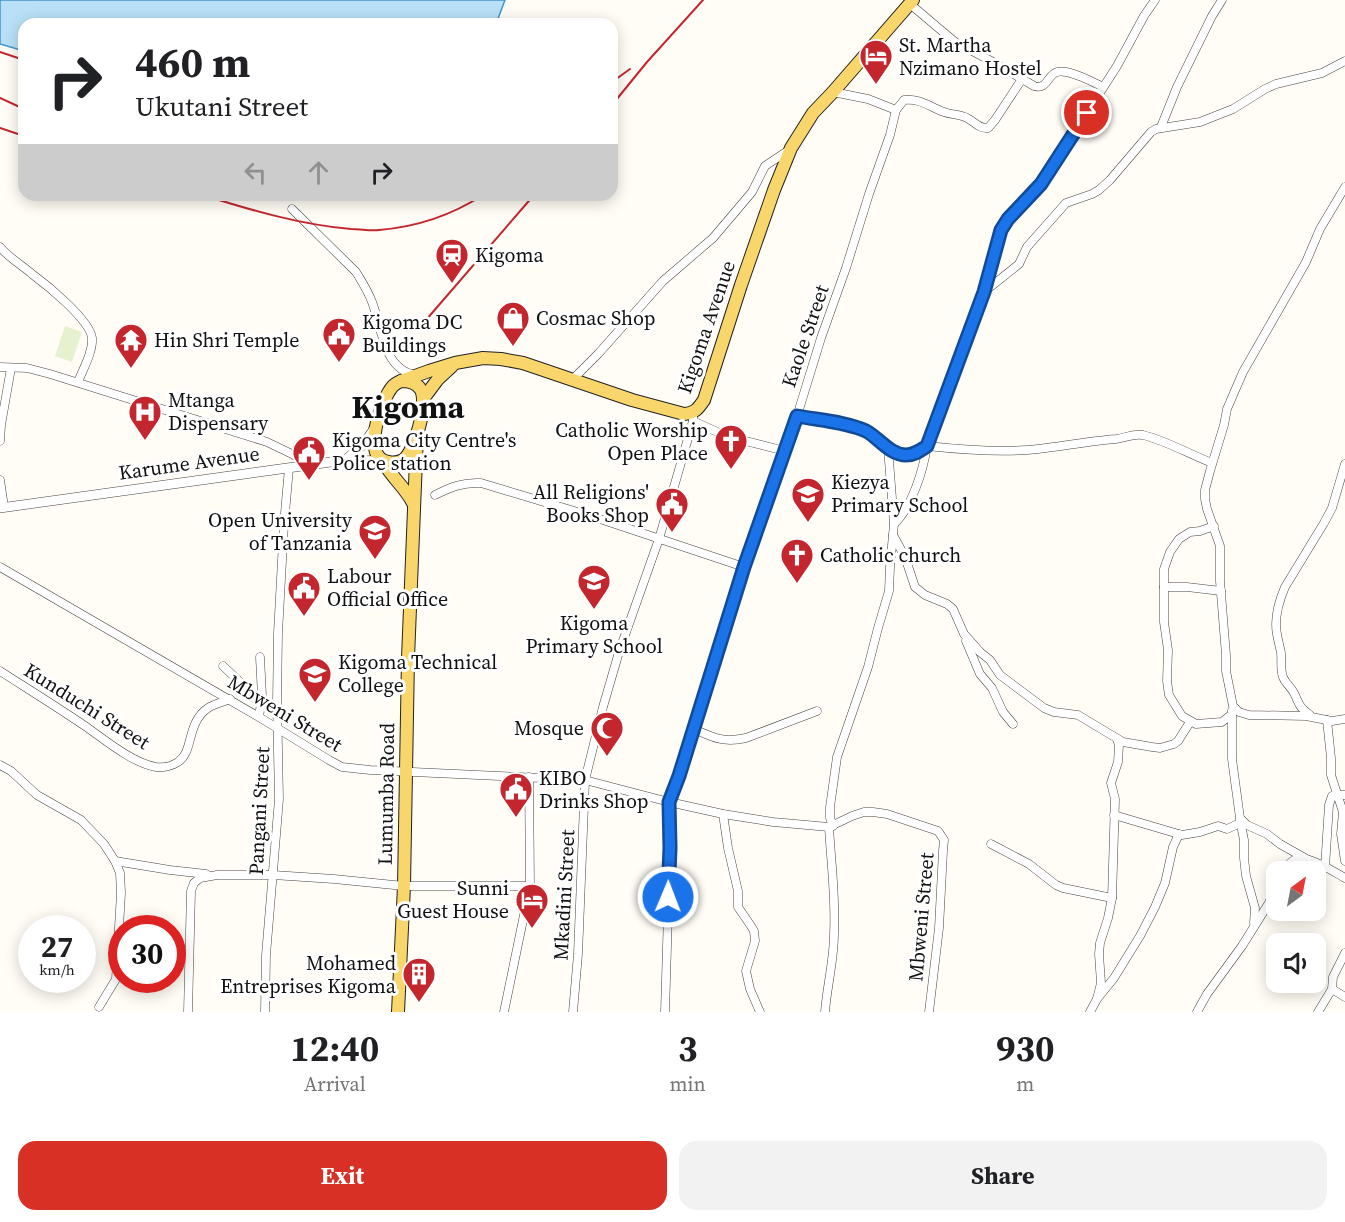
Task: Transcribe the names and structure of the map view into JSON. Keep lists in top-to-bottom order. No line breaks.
{"streets":{"main road":["Kigoma Avenue","Lumumba Road"],"street":["Kaole Street","Karume Avenue","Kunduchi Street","Mbweni Street","Pangani Street","Mkadini Street"]},"crossings":[["Kaole Street","Mbweni Street"],["Karume Avenue","Pangani Street"],["Kunduchi Street","Mbweni Street"],["Mbweni Street","Lumumba Road"],["Mbweni Street","Pangani Street"],["Mbweni Street","Mkadini Street"]],"districts":["Kigoma"],"places":{"hotel":["St. Martha Nzimano Hostel","Sunni Guest House"],"station":["Kigoma"],"shop":["Cosmac Shop"],"public building":["Kigoma DC Buildings","Kigoma City Centre's Police station","All Religions' Books Shop","Labour Official Office","KIBO Drinks Shop"],"temple":["Hin Shri Temple"],"hospital":["Mtanga Dispensary"],"church":["Catholic Worship Open Place","Catholic church"],"school or university":["Kiezya Primary School","Open University of Tanzania","Kigoma Primary School","Kigoma Technical College"],"mosque":["Mosque"],"building":["Mohamed Entreprises Kigoma"]},"north":"top right","page":{"turn":["460 m","Ukutani Street"],"speed":"27 km/h","limit":"30","eta":["12:40","Arrival","3","min","930","m"],"buttons":["Exit","Share"]}}
